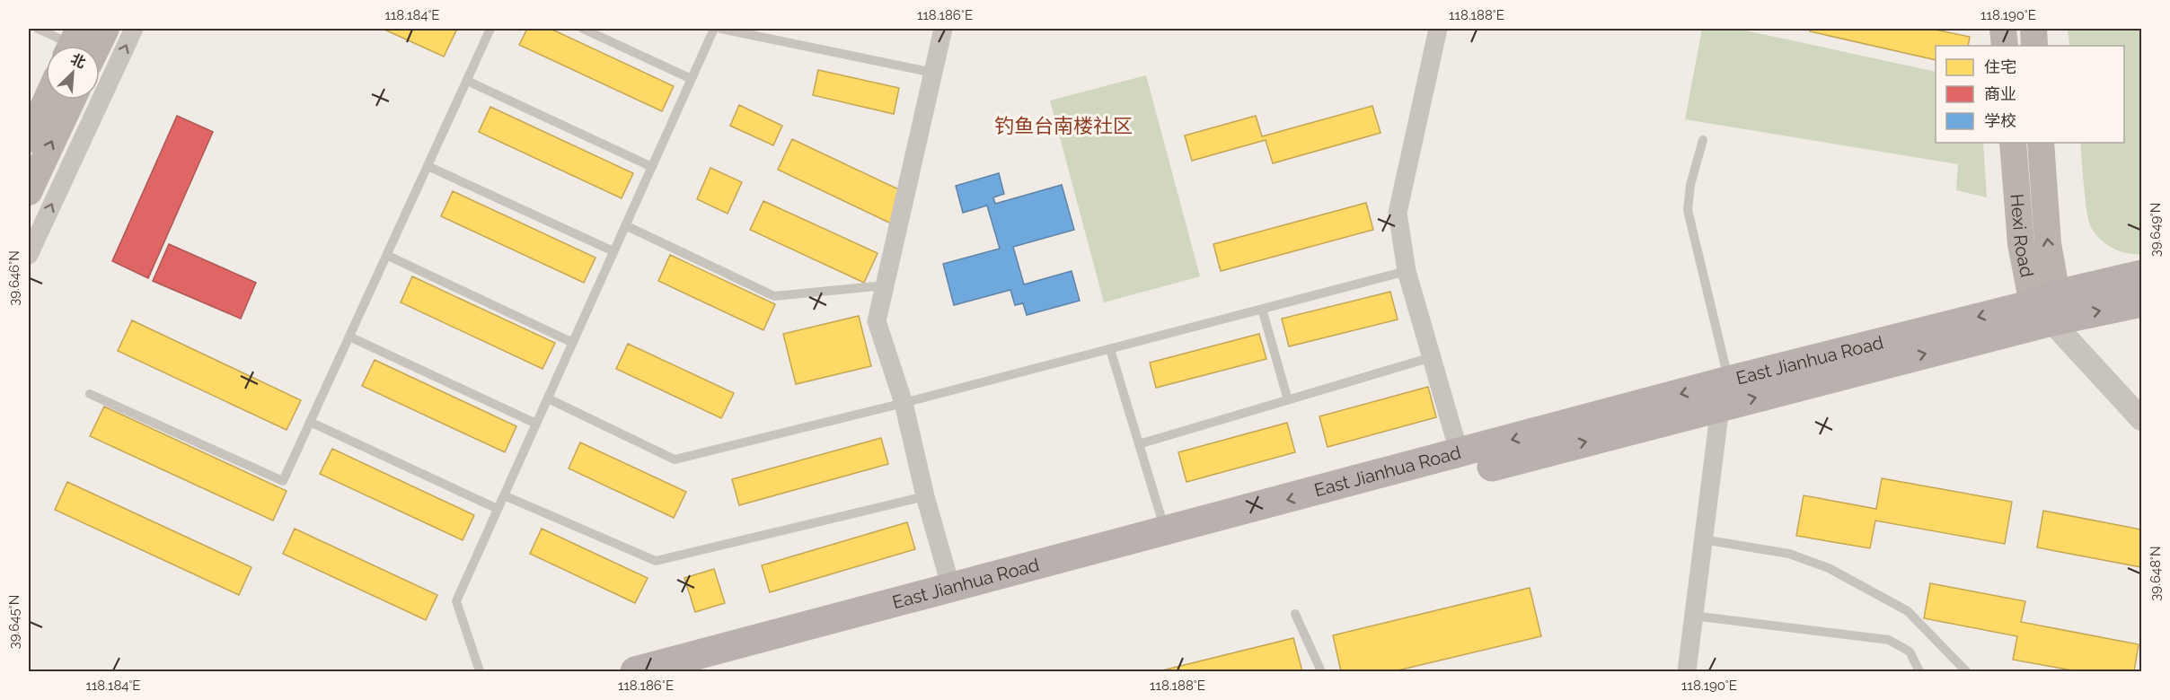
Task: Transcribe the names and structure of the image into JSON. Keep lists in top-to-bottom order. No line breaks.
{"streets":{"main road":["Hexi Road","East Jianhua Road"]},"crossings":[["Hexi Road","East Jianhua Road"]],"districts":["钓鱼台南楼社区"],"legend":["住宅","商业","学校"],"north":"top right","coordinates":["118.184°E","118.186°E","118.188°E","118.190°E","39.649°N","39.646°N","39.648°N","39.645°N"]}
